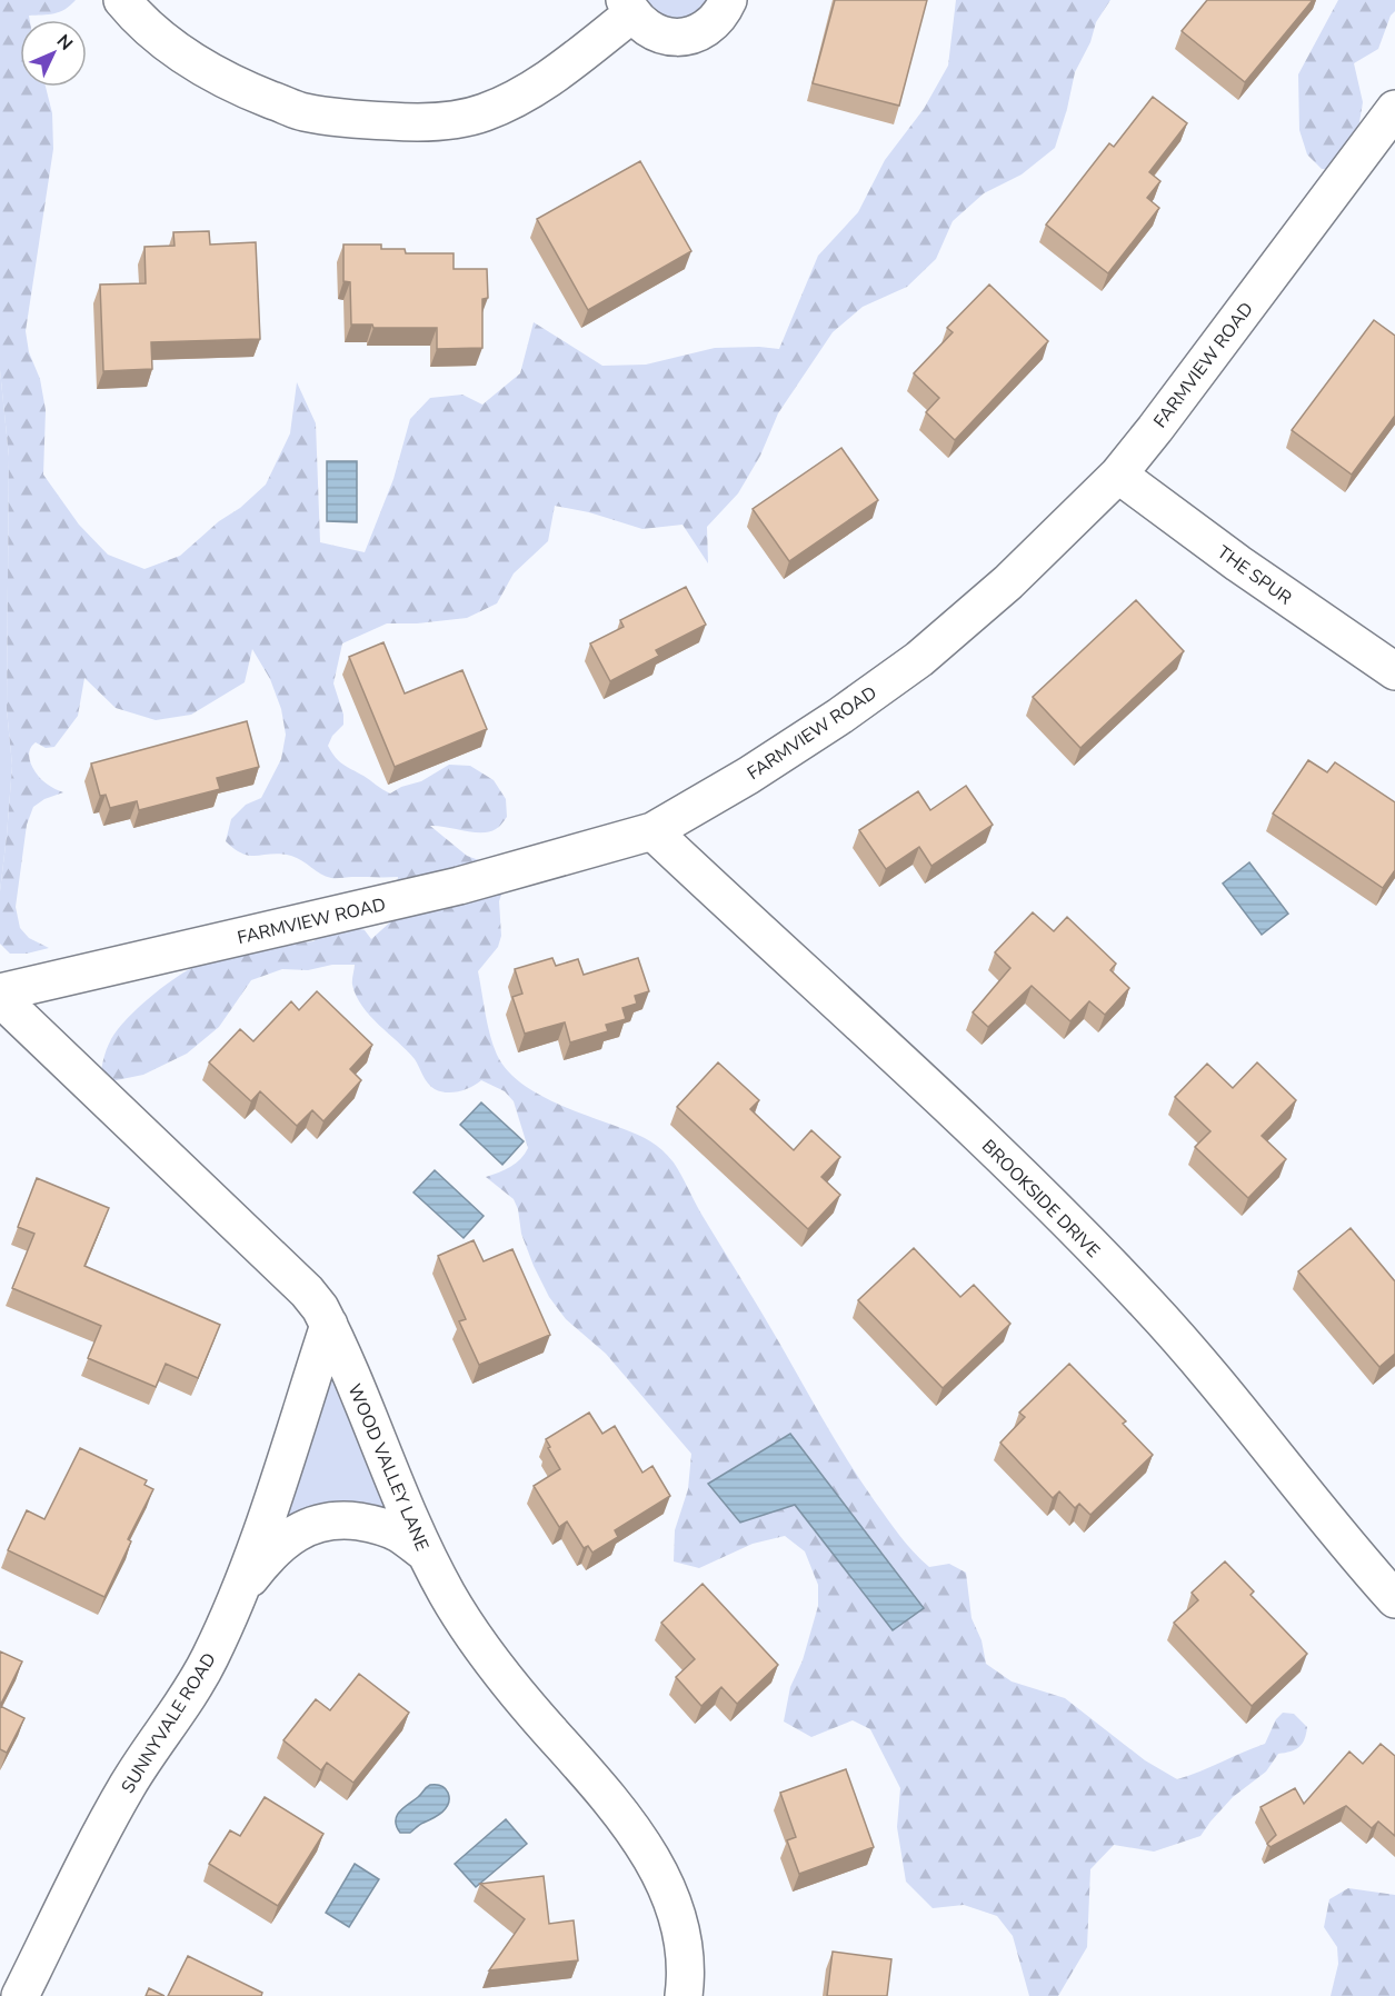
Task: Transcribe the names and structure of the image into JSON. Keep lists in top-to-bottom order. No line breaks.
{"streets":{"street":["FARMVIEW ROAD","THE SPUR","BROOKSIDE DRIVE","WOOD VALLEY LANE","SUNNYVALE ROAD"]},"crossings":[["FARMVIEW ROAD","THE SPUR"],["FARMVIEW ROAD","BROOKSIDE DRIVE"],["WOOD VALLEY LANE","SUNNYVALE ROAD"]],"north":"top right"}
